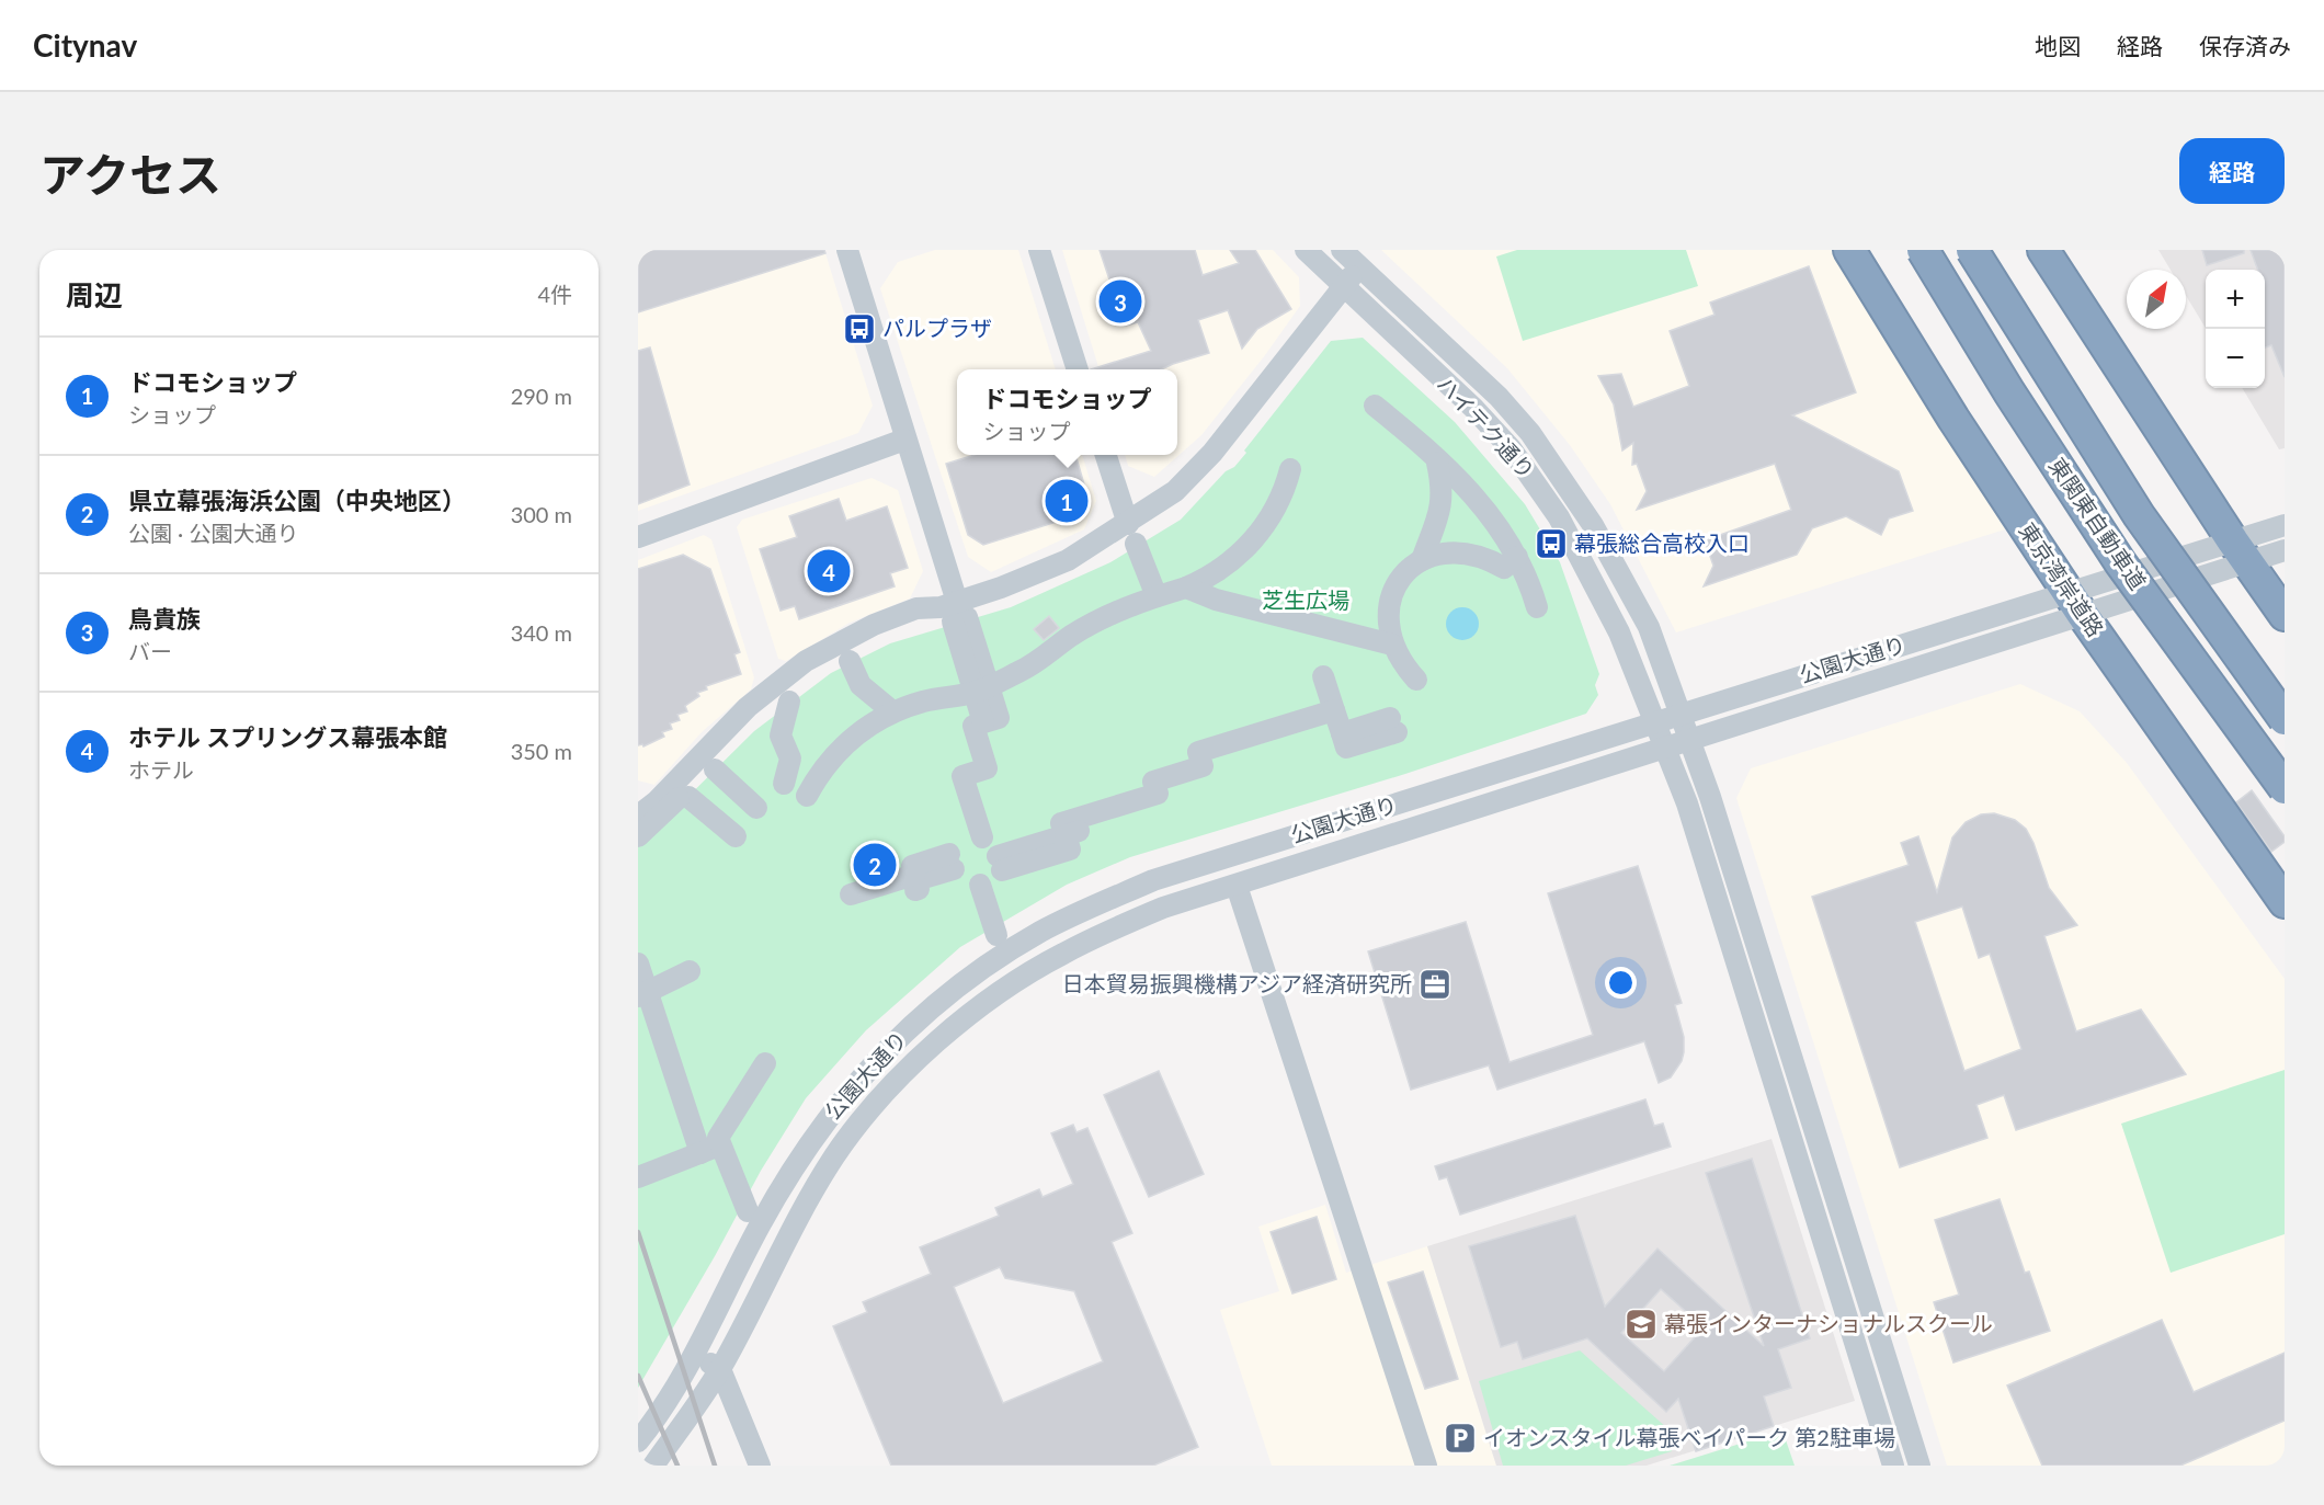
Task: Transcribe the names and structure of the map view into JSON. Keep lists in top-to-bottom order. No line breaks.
{"streets":{"highway":["東関東自動車道","東京湾岸道路"],"street":["ハイテク通り","公園大通り"]},"crossings":[["ハイテク通り","公園大通り"],["東京湾岸道路","公園大通り"]],"parks":["芝生広場"],"places":{"bus stop":["パルプラザ","幕張総合高校入口"],"office":["日本貿易振興機構アジア経済研究所"],"school or university":["幕張インターナショナルスクール"],"parking":["イオンスタイル幕張ベイパーク 第2駐車場"]},"north":"top right","page":{"header":"Citynav","nav":["地図","経路","保存済み"],"title":"アクセス","buttons":"経路","heading":["周辺","4件"],"map_buttons":["+","−"],"pins":["3","1","4","2"],"list":[{"mark":"1","name":"ドコモショップ","note":"ショップ","value":"290 m"},{"mark":"2","name":"県立幕張海浜公園（中央地区）","note":"公園 · 公園大通り","value":"300 m"},{"mark":"3","name":"鳥貴族","note":"バー","value":"340 m"},{"mark":"4","name":"ホテル スプリングス幕張本館","note":"ホテル","value":"350 m"}],"popup":["ドコモショップ","ショップ"]}}
